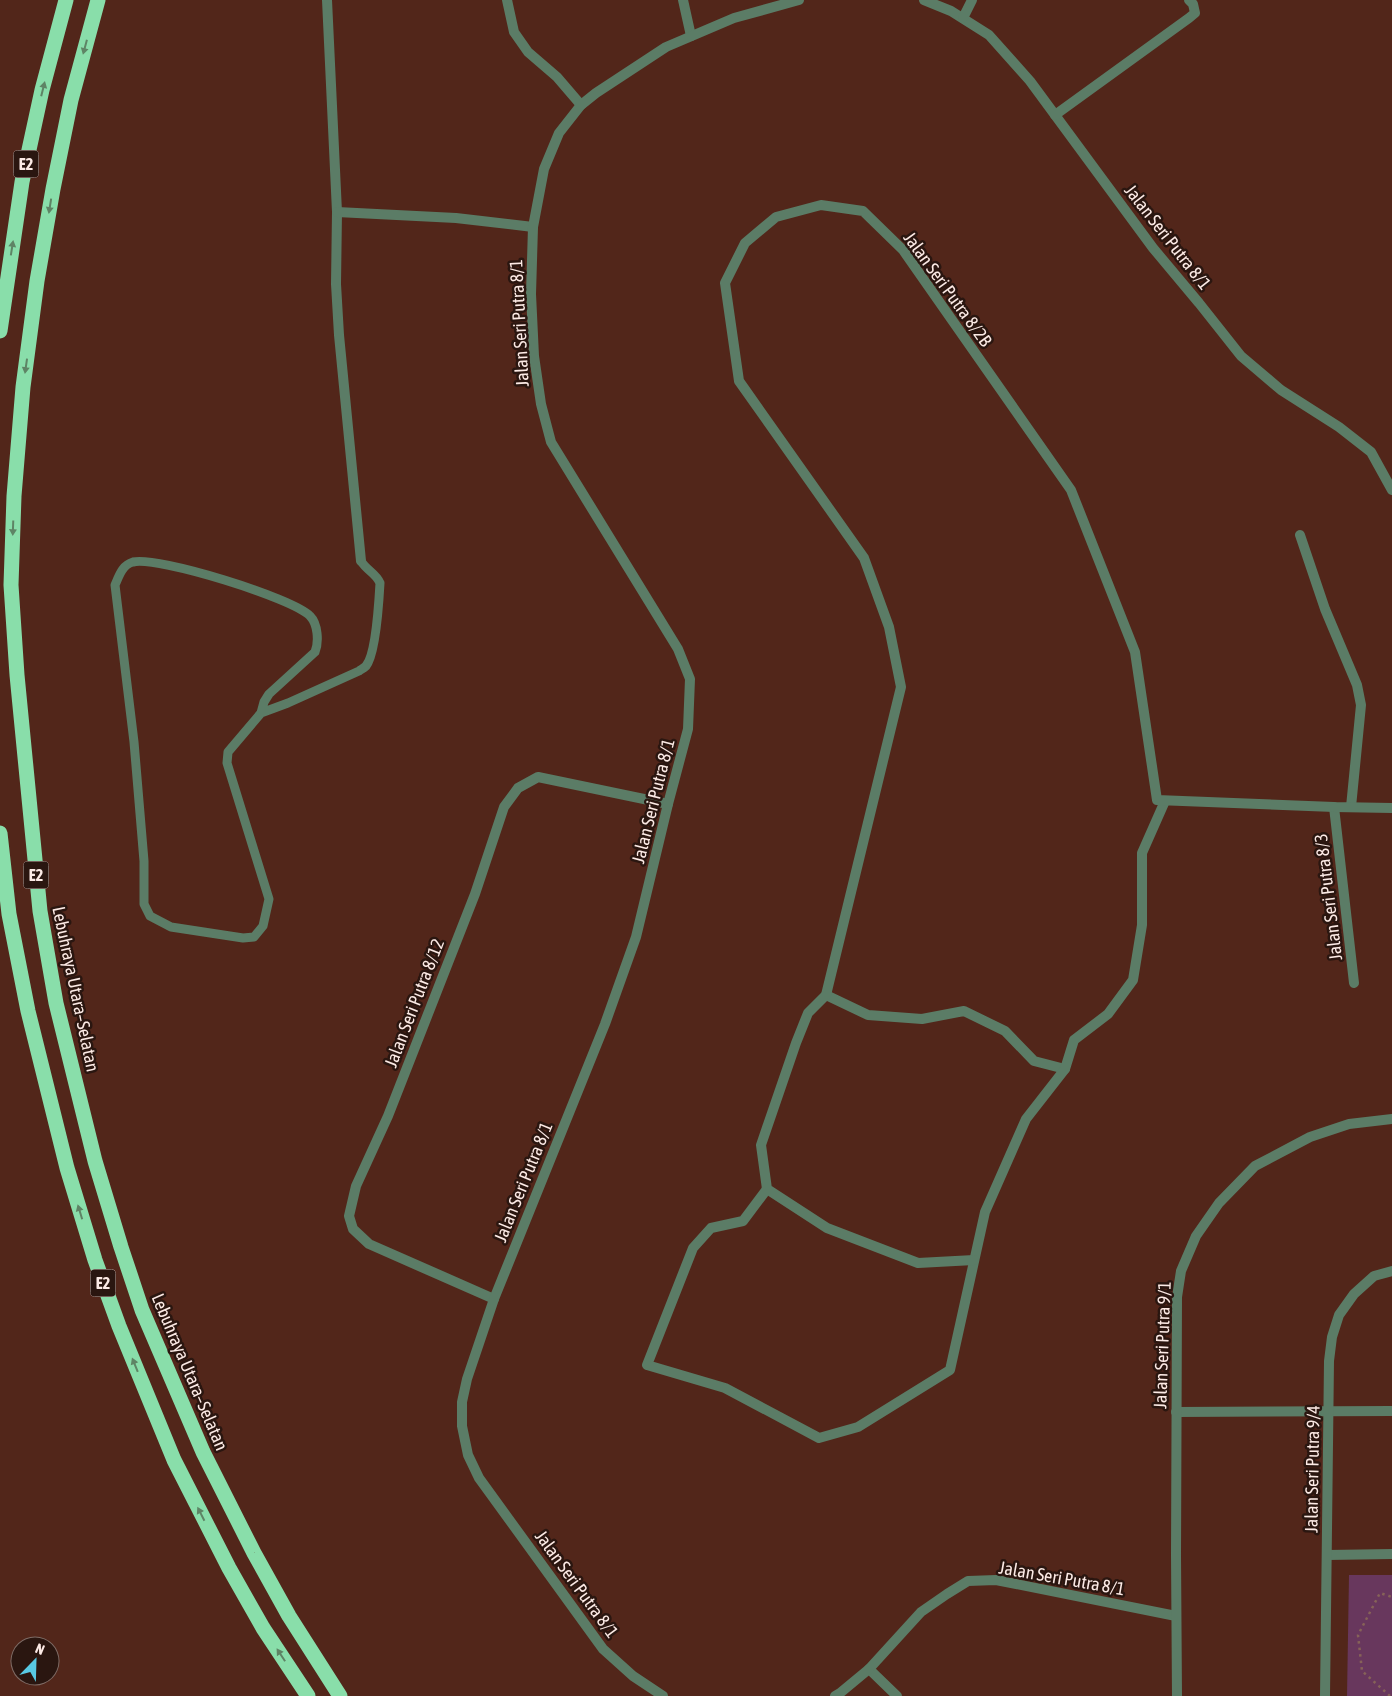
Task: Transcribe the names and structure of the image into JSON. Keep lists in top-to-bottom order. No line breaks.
{"streets":{"highway":["E2","Lebuhraya Utara–Selatan"],"street":["Jalan Seri Putra 8/1","Jalan Seri Putra 8/2B","Jalan Seri Putra 8/3","Jalan Seri Putra 8/12","Jalan Seri Putra 9/1","Jalan Seri Putra 9/4"]},"crossings":[["Jalan Seri Putra 8/1","Jalan Seri Putra 8/12"],["Jalan Seri Putra 8/1","Jalan Seri Putra 9/1"]],"north":"top right"}
